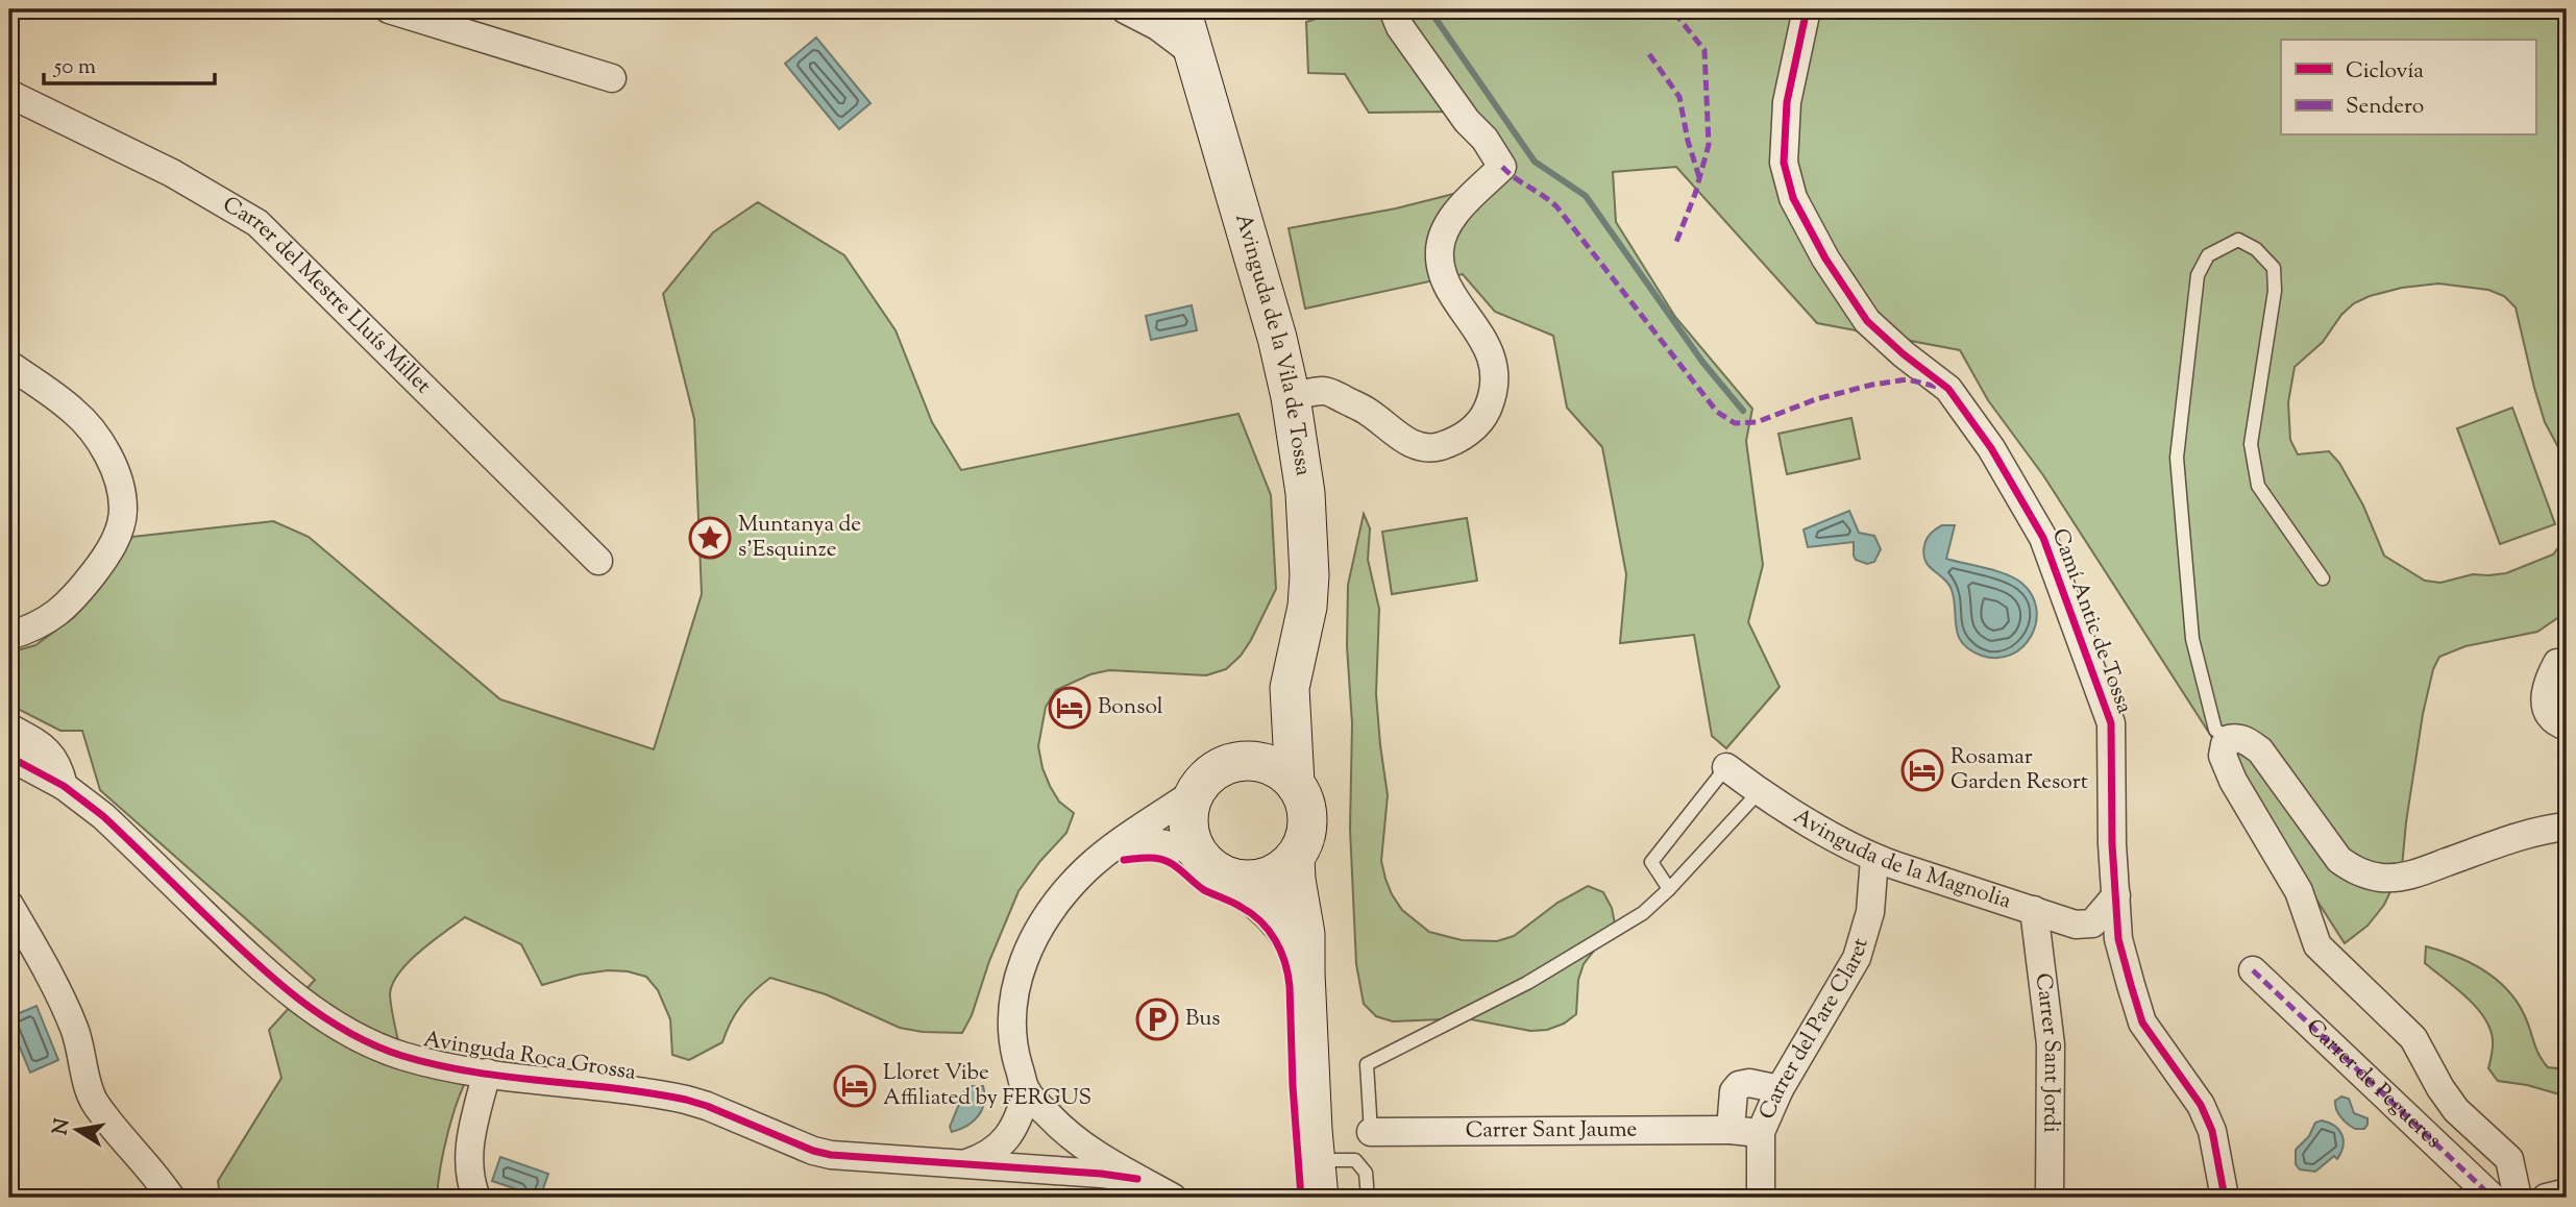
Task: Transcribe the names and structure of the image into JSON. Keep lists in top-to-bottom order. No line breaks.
{"streets":{"main road":["Avinguda de la Vila de Tossa"],"street":["Carrer del Mestre Lluís Millet","Camí Antic de Tossa","Avinguda de la Magnolia","Carrer del Pare Claret","Carrer Sant Jordi","Avinguda Roca Grossa","Carrer de Pegueres","Carrer Sant Jaume"]},"crossings":[["Avinguda de la Vila de Tossa","Avinguda Roca Grossa"],["Camí Antic de Tossa","Avinguda de la Magnolia"],["Avinguda de la Magnolia","Carrer del Pare Claret"],["Avinguda de la Magnolia","Carrer Sant Jordi"],["Carrer del Pare Claret","Carrer Sant Jaume"]],"places":{"place":["Muntanya de s'Esquinze"],"hotel":["Bonsol","Rosamar Garden Resort","Lloret Vibe Affiliated by FERGUS"],"parking":["Bus"]},"legend":["Ciclovía","Sendero"],"scale_bar":"50 m","north":"left"}
